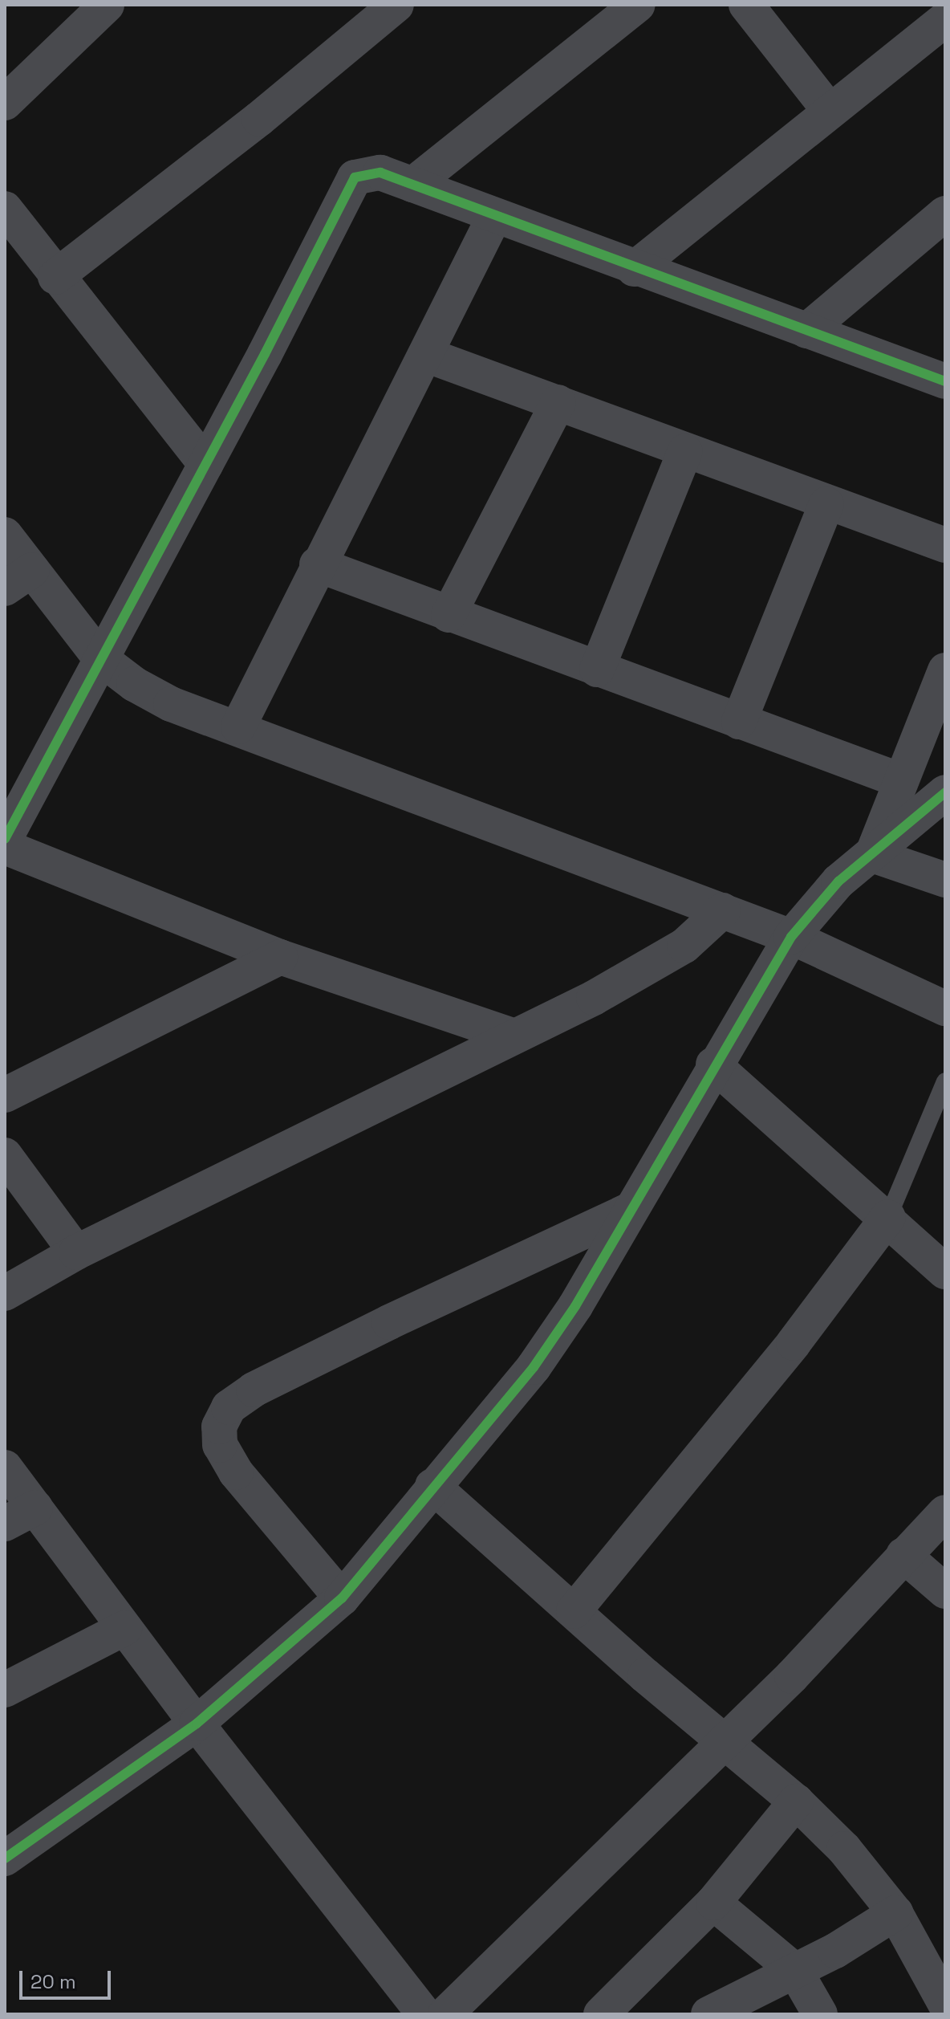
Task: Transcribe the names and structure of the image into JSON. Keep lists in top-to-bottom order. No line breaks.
{"scale_bar":"20 m"}
